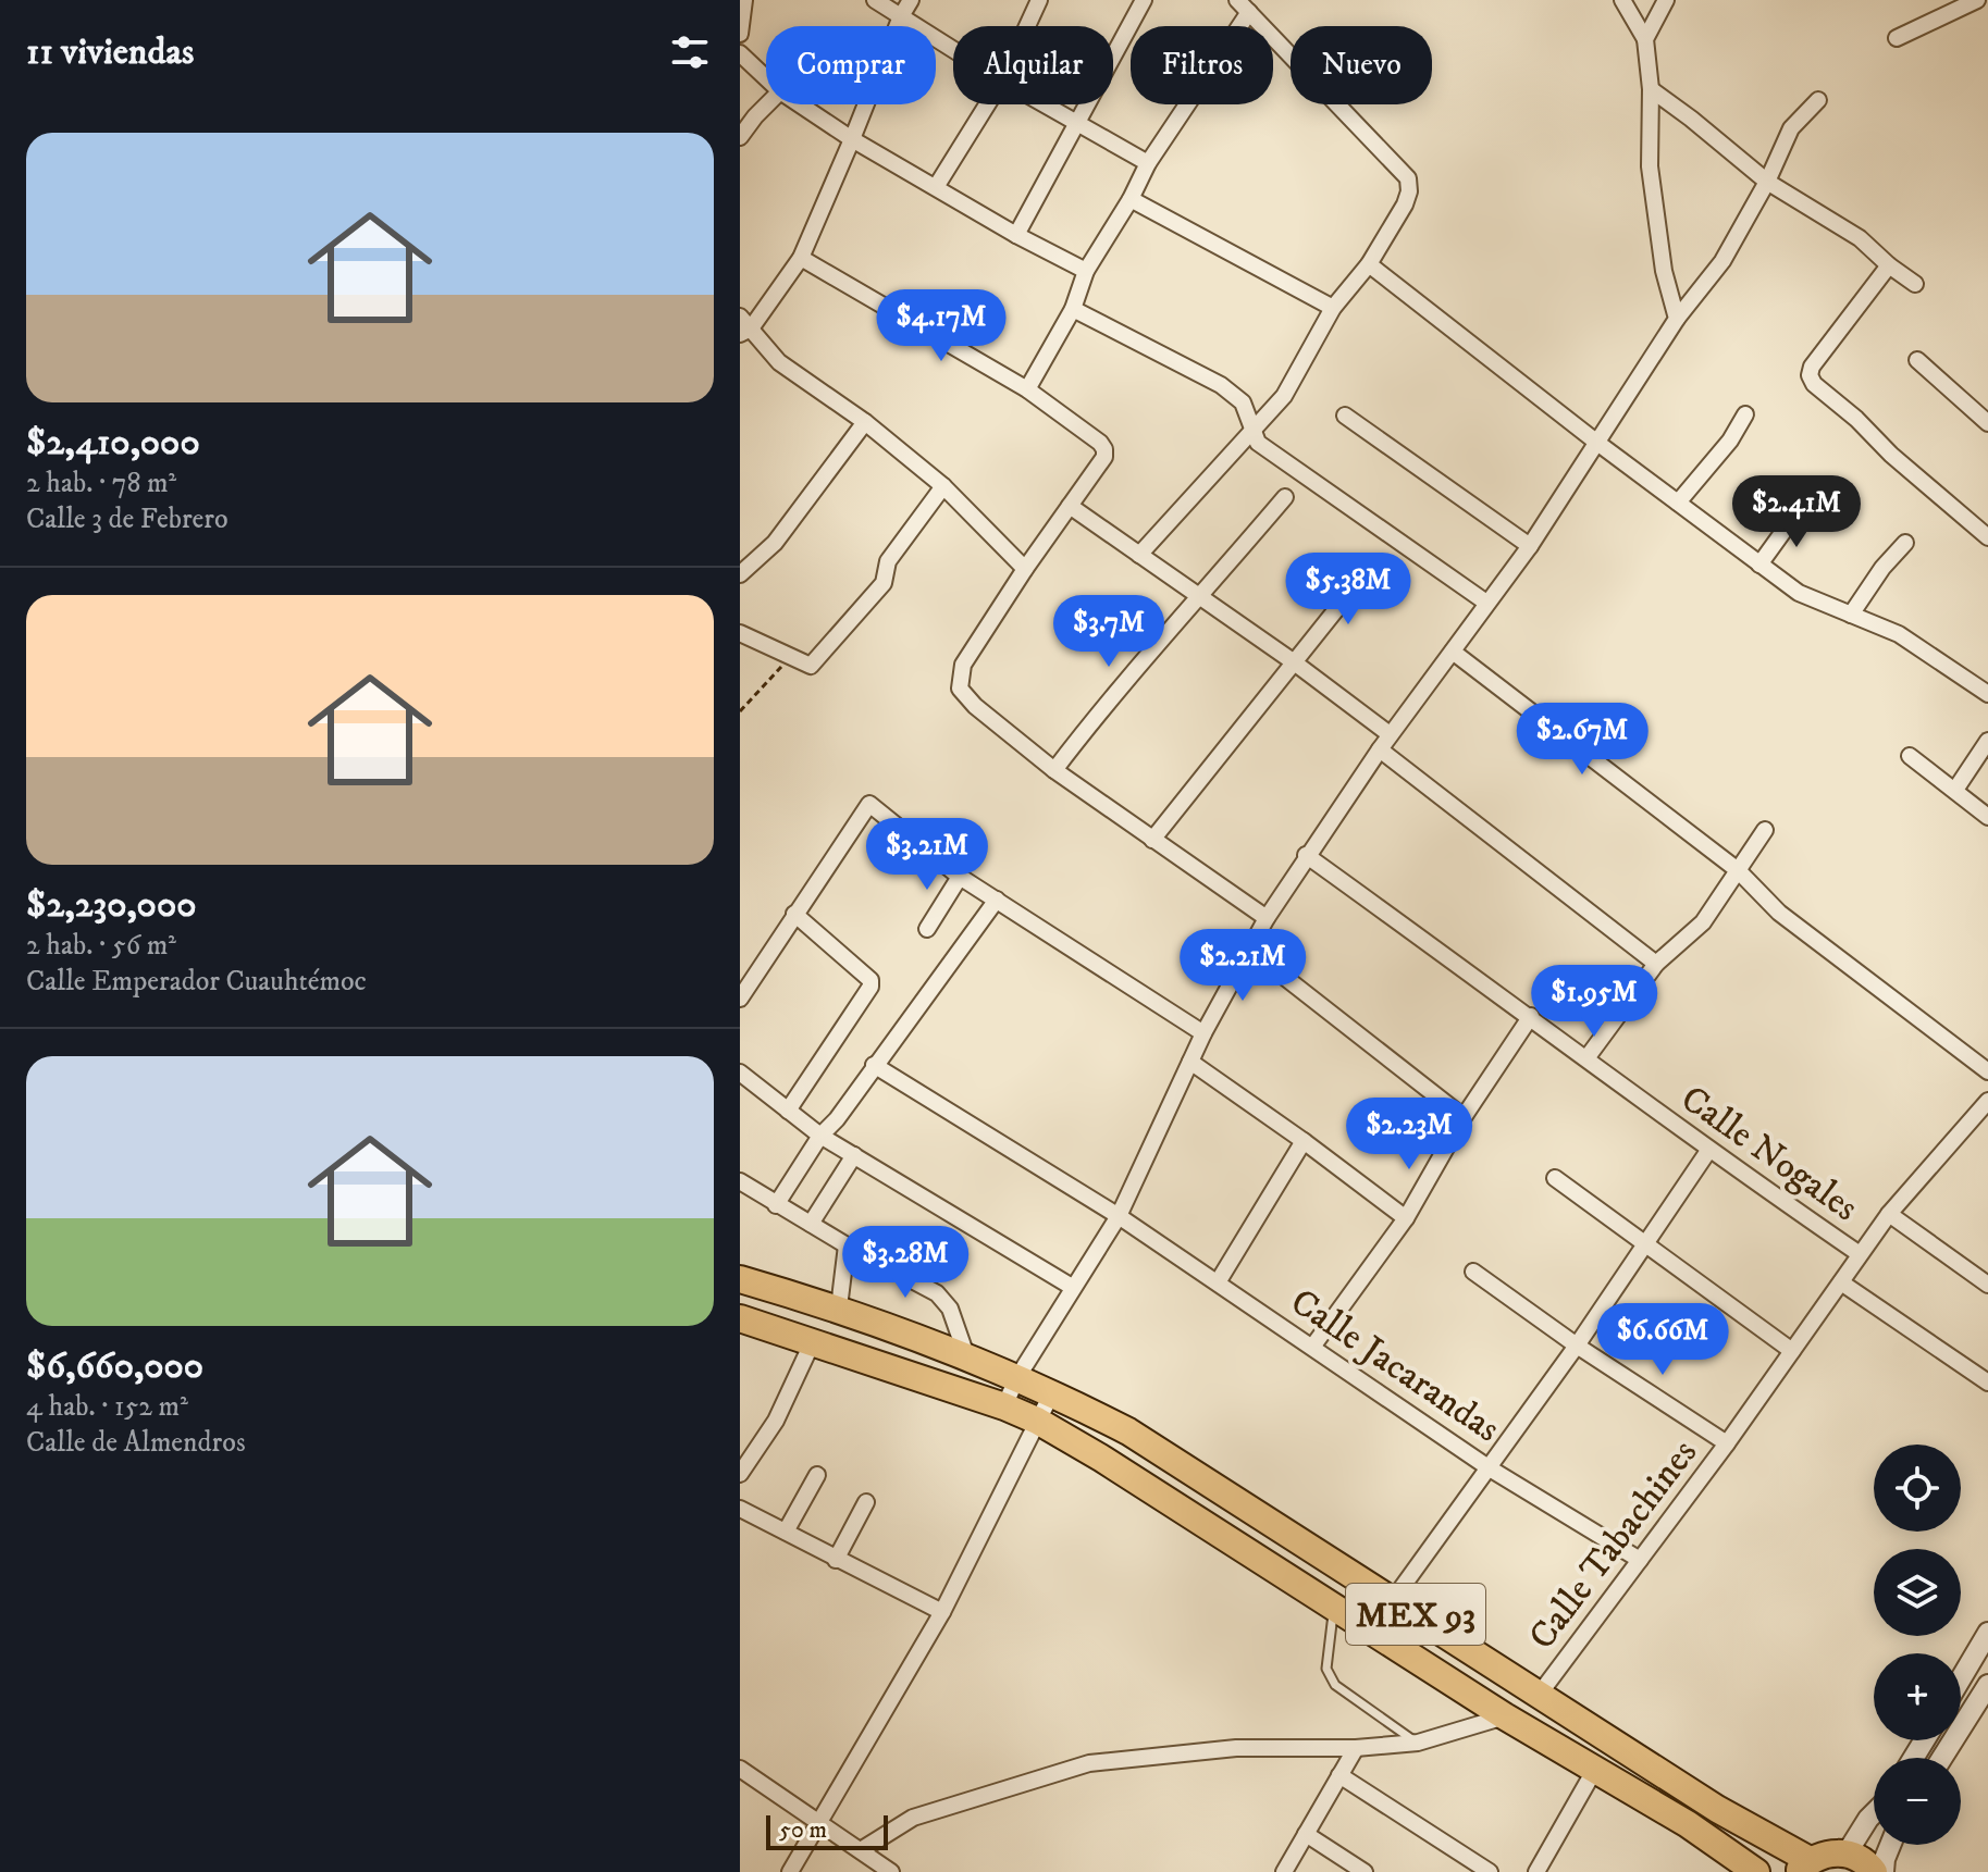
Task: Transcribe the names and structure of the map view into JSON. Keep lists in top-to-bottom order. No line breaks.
{"streets":{"main road":["MEX 93"],"street":["Calle Nogales","Calle Jacarandas","Calle Tabachines"]},"crossings":[["Calle Nogales","Calle Tabachines"],["Calle Jacarandas","Calle Tabachines"],["Calle Tabachines","MEX 93"]],"scale_bar":"50 m","page":{"heading":"11 viviendas","chip":["Comprar","Alquilar","Filtros","Nuevo"],"list":[{"name":"$2,410,000","note":"2 hab. · 78 m² · Calle 3 de Febrero"},{"name":"$2,230,000","note":"2 hab. · 56 m² · Calle Emperador Cuauhtémoc"},{"name":"$6,660,000","note":"4 hab. · 152 m² · Calle de Almendros"}],"price":["$4.17M","$2.41M","$5.38M","$3.7M","$2.67M","$3.21M","$2.21M","$1.95M","$2.23M","$3.28M","$6.66M"],"map_buttons":["+","−"],"scale":"50 m"}}
